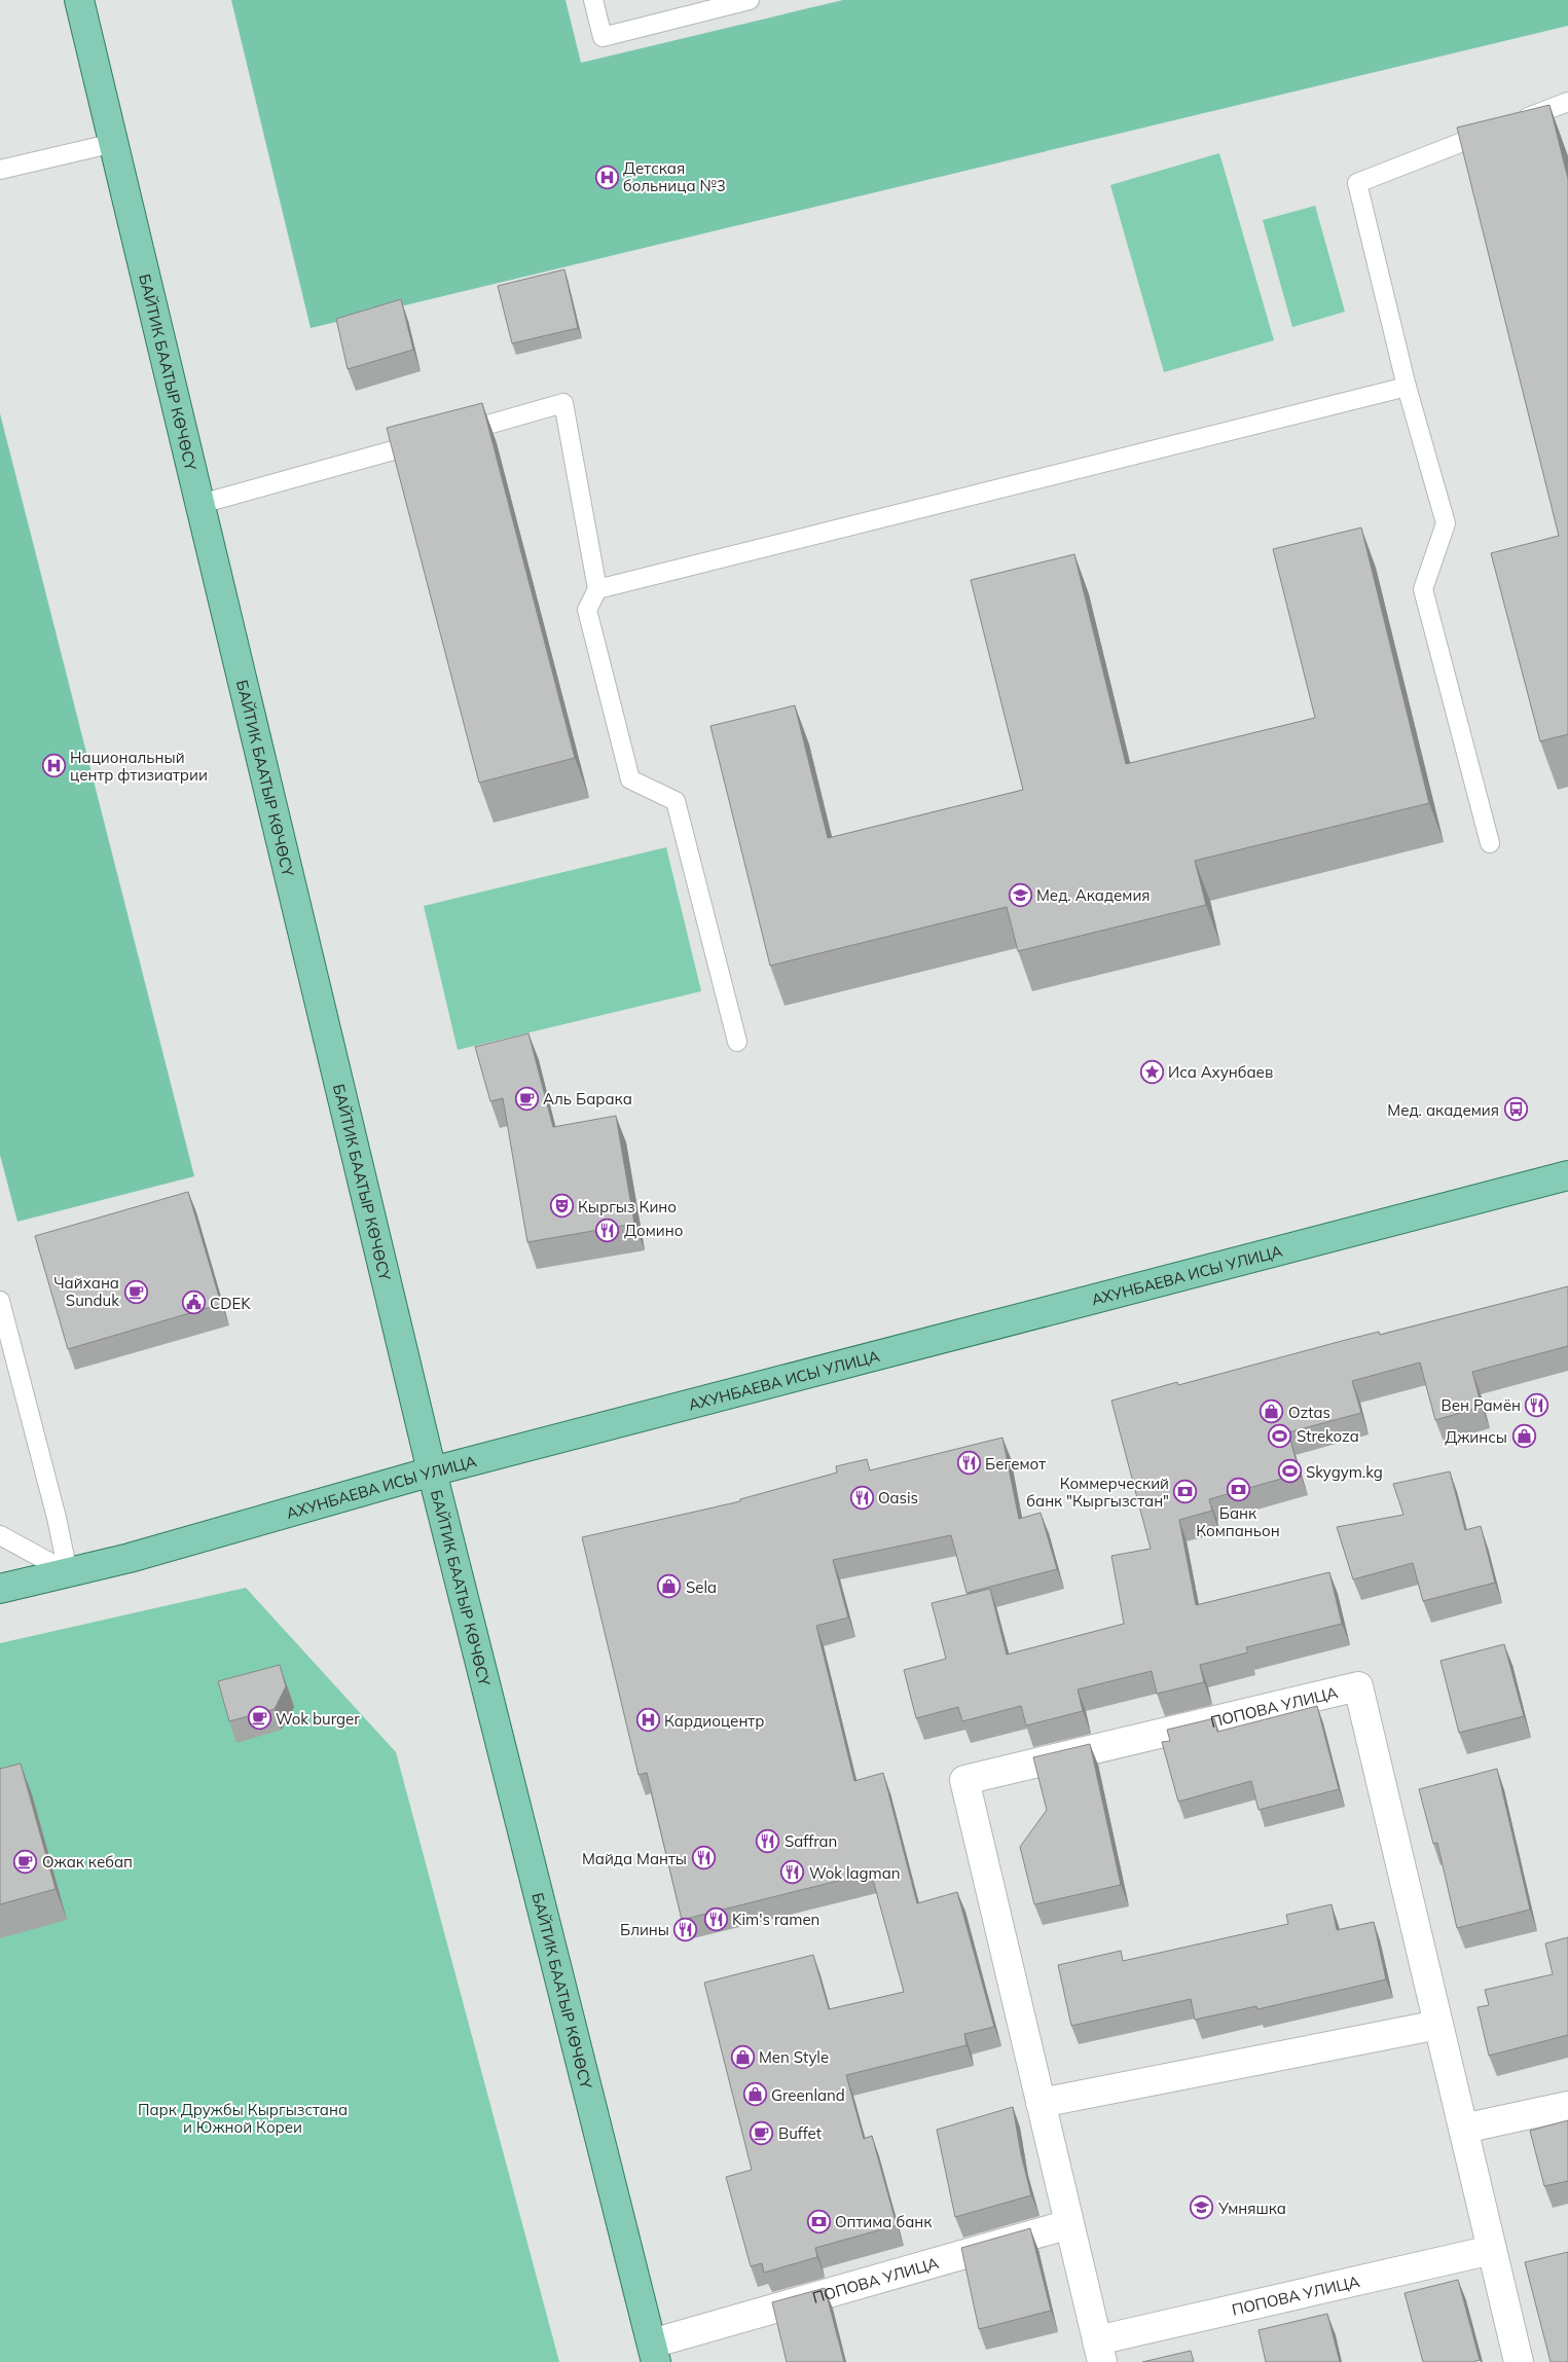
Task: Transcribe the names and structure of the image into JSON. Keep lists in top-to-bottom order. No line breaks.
{"streets":{"main road":["БАЙТИК БААТЫР КӨЧӨСҮ","АХУНБАЕВА ИСЫ УЛИЦА"],"street":["ПОПОВА УЛИЦА"]},"crossings":[["БАЙТИК БААТЫР КӨЧӨСҮ","АХУНБАЕВА ИСЫ УЛИЦА"],["БАЙТИК БААТЫР КӨЧӨСҮ","ПОПОВА УЛИЦА"]],"parks":["Парк Дружбы Кыргызстана и Южной Кореи"],"places":{"hospital":["Детская больница №3","Национальный центр фтизиатрии","Кардиоцентр"],"school or university":["Мед. Академия","Умняшка"],"place":["Иса Ахунбаев"],"cafe":["Аль Барака","Чайхана Sunduk","Wok burger","Ожак кебап","Buffet"],"bus stop":["Мед. академия"],"theatre":["Кыргыз Кино"],"restaurant":["Домино","Вен Рамён","Бегемот","Oasis","Saffran","Майда Манты","Wok lagman","Kim's ramen","Блины"],"public building":["CDEK"],"shop":["Oztas","Джинсы","Sela","Men Style","Greenland"],"sports":["Strekoza","Skygym.kg"],"bank":["Банк Компаньон","Коммерческий банк \"Кыргызстан\"","Оптима банк"]}}
